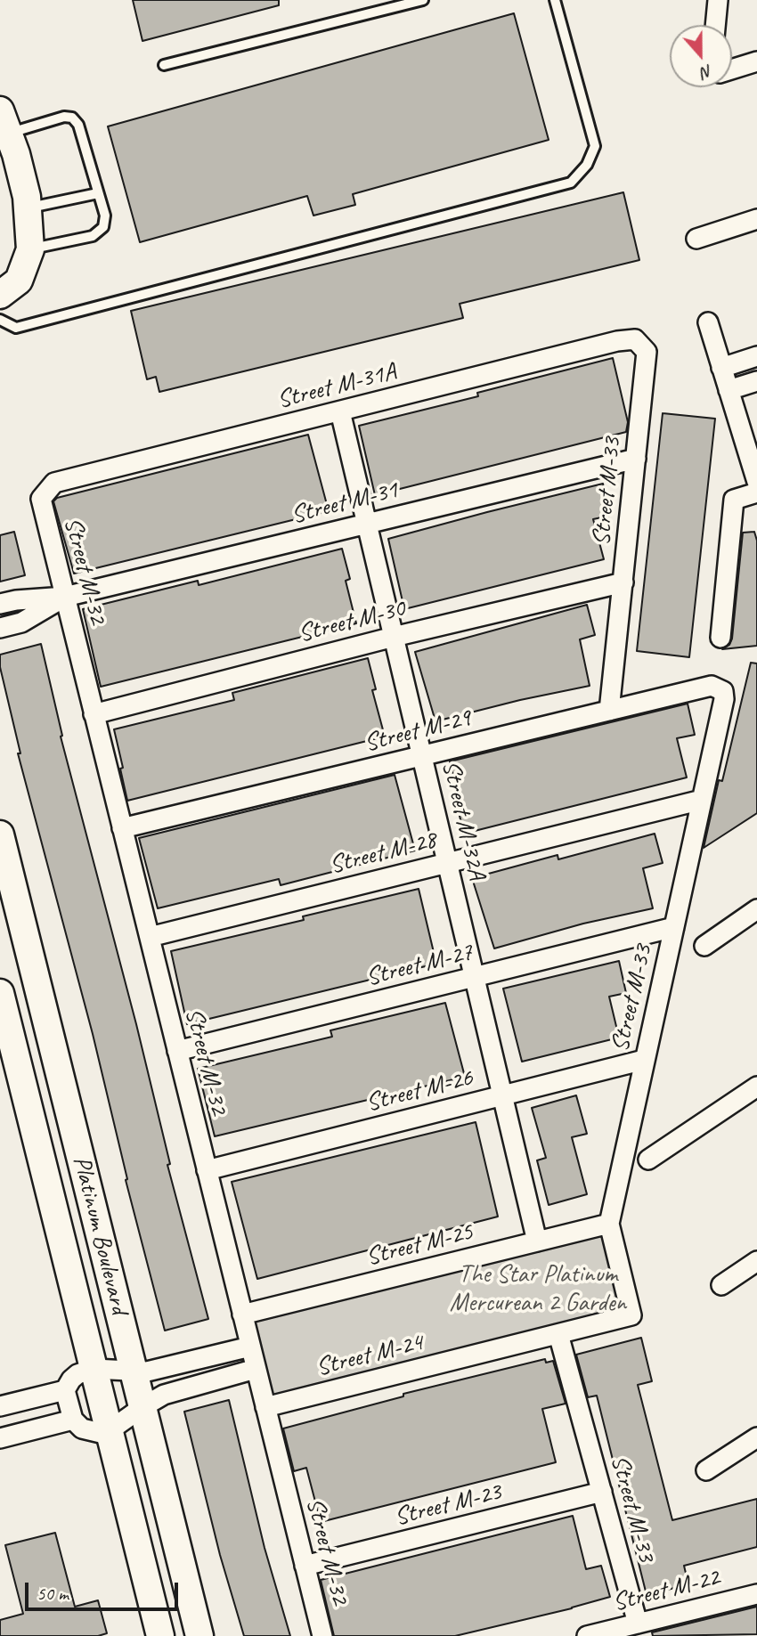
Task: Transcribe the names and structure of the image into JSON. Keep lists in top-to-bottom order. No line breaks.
{"streets":{"street":["Street M-31A","Street M-33","Street M-31","Street M-32","Street M-30","Street M-29","Street M-32A","Street M-28","Street M-27","Street M-26","Platinum Boulevard","Street M-25","Street M-24","Street M-23","Street M-22"]},"crossings":[["Street M-31A","Street M-33"],["Street M-31A","Street M-32"],["Street M-31A","Street M-32A"],["Street M-33","Street M-31"],["Street M-33","Street M-30"],["Street M-33","Street M-29"],["Street M-33","Street M-28"],["Street M-33","Street M-27"],["Street M-33","Street M-26"],["Street M-33","Street M-25"],["Street M-33","Street M-24"],["Street M-33","Street M-23"],["Street M-33","Street M-22"],["Street M-31","Street M-32"],["Street M-31","Street M-32A"],["Street M-32","Street M-30"],["Street M-32","Street M-29"],["Street M-32","Street M-28"],["Street M-32","Street M-27"],["Street M-32","Street M-26"],["Street M-32","Street M-25"],["Street M-32","Street M-24"],["Street M-32","Street M-23"],["Street M-30","Street M-32A"],["Street M-29","Street M-32A"],["Street M-32A","Street M-28"],["Street M-32A","Street M-27"],["Street M-32A","Street M-26"],["Street M-32A","Street M-25"]],"parks":["The Star Platinum Mercurean 2 Garden"],"scale_bar":"50 m","north":"bottom"}
